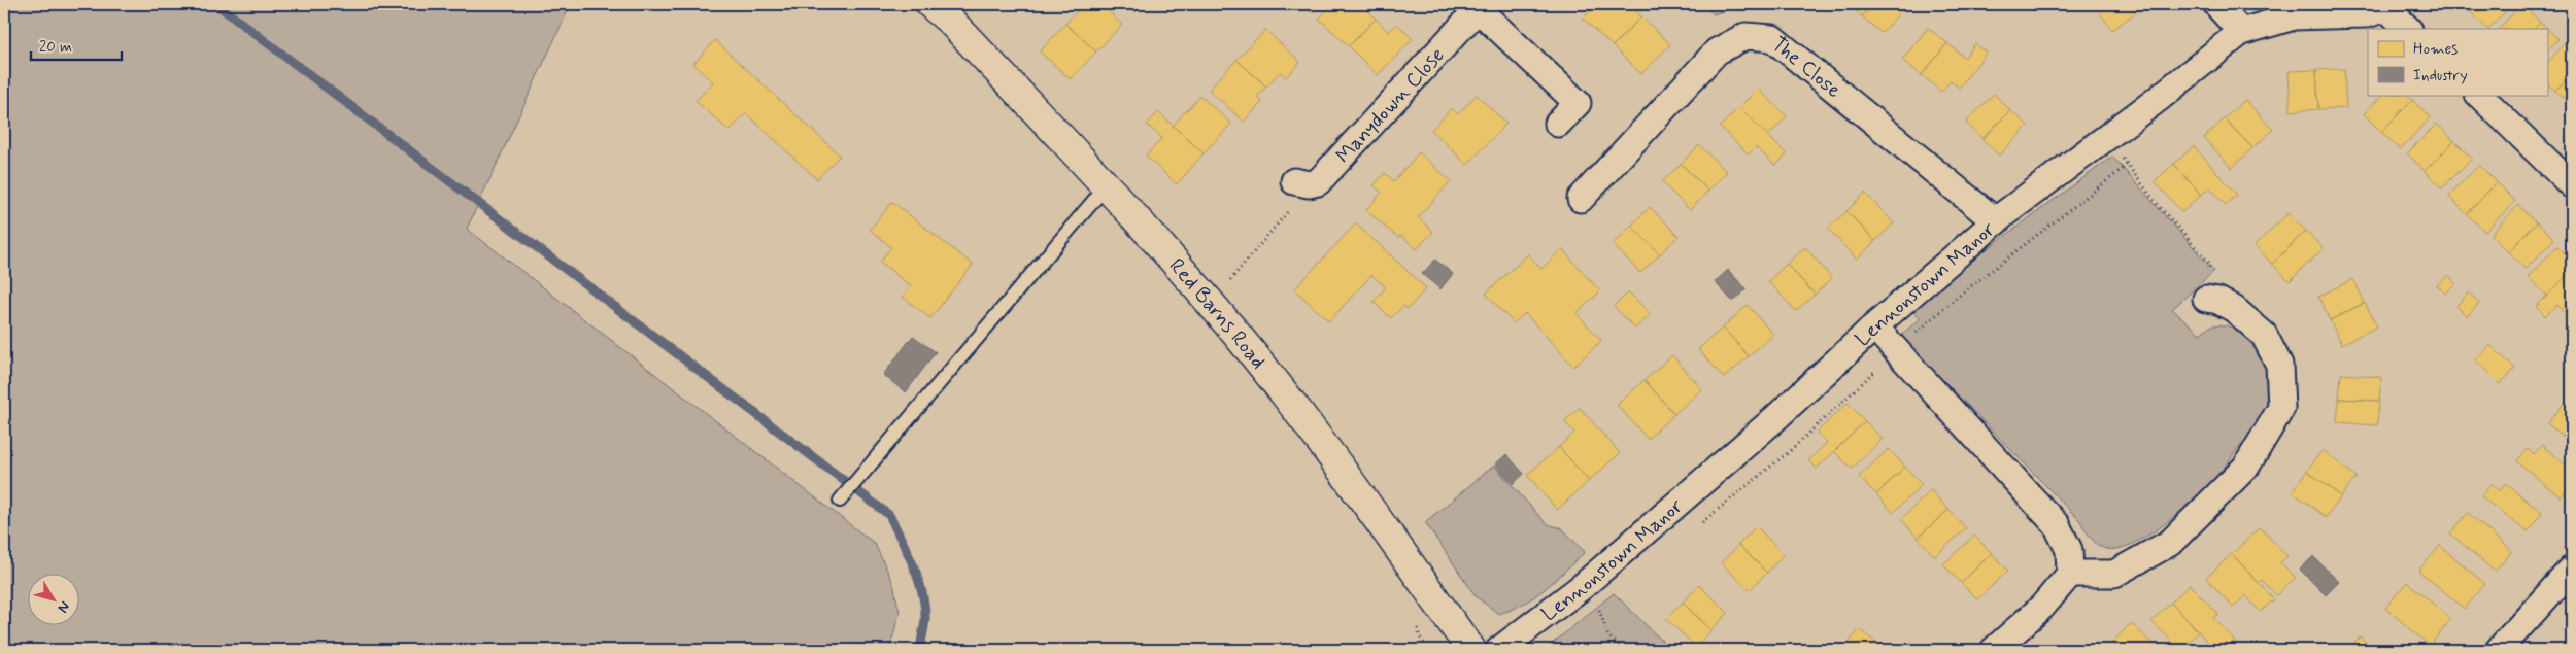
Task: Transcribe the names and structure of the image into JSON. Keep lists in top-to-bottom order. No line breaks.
{"streets":{"street":["The Close","Manydown Close","Lennonstown Manor","Red Barns Road"]},"crossings":[["The Close","Lennonstown Manor"]],"legend":["Homes","Industry"],"scale_bar":"20 m","north":"bottom right"}
